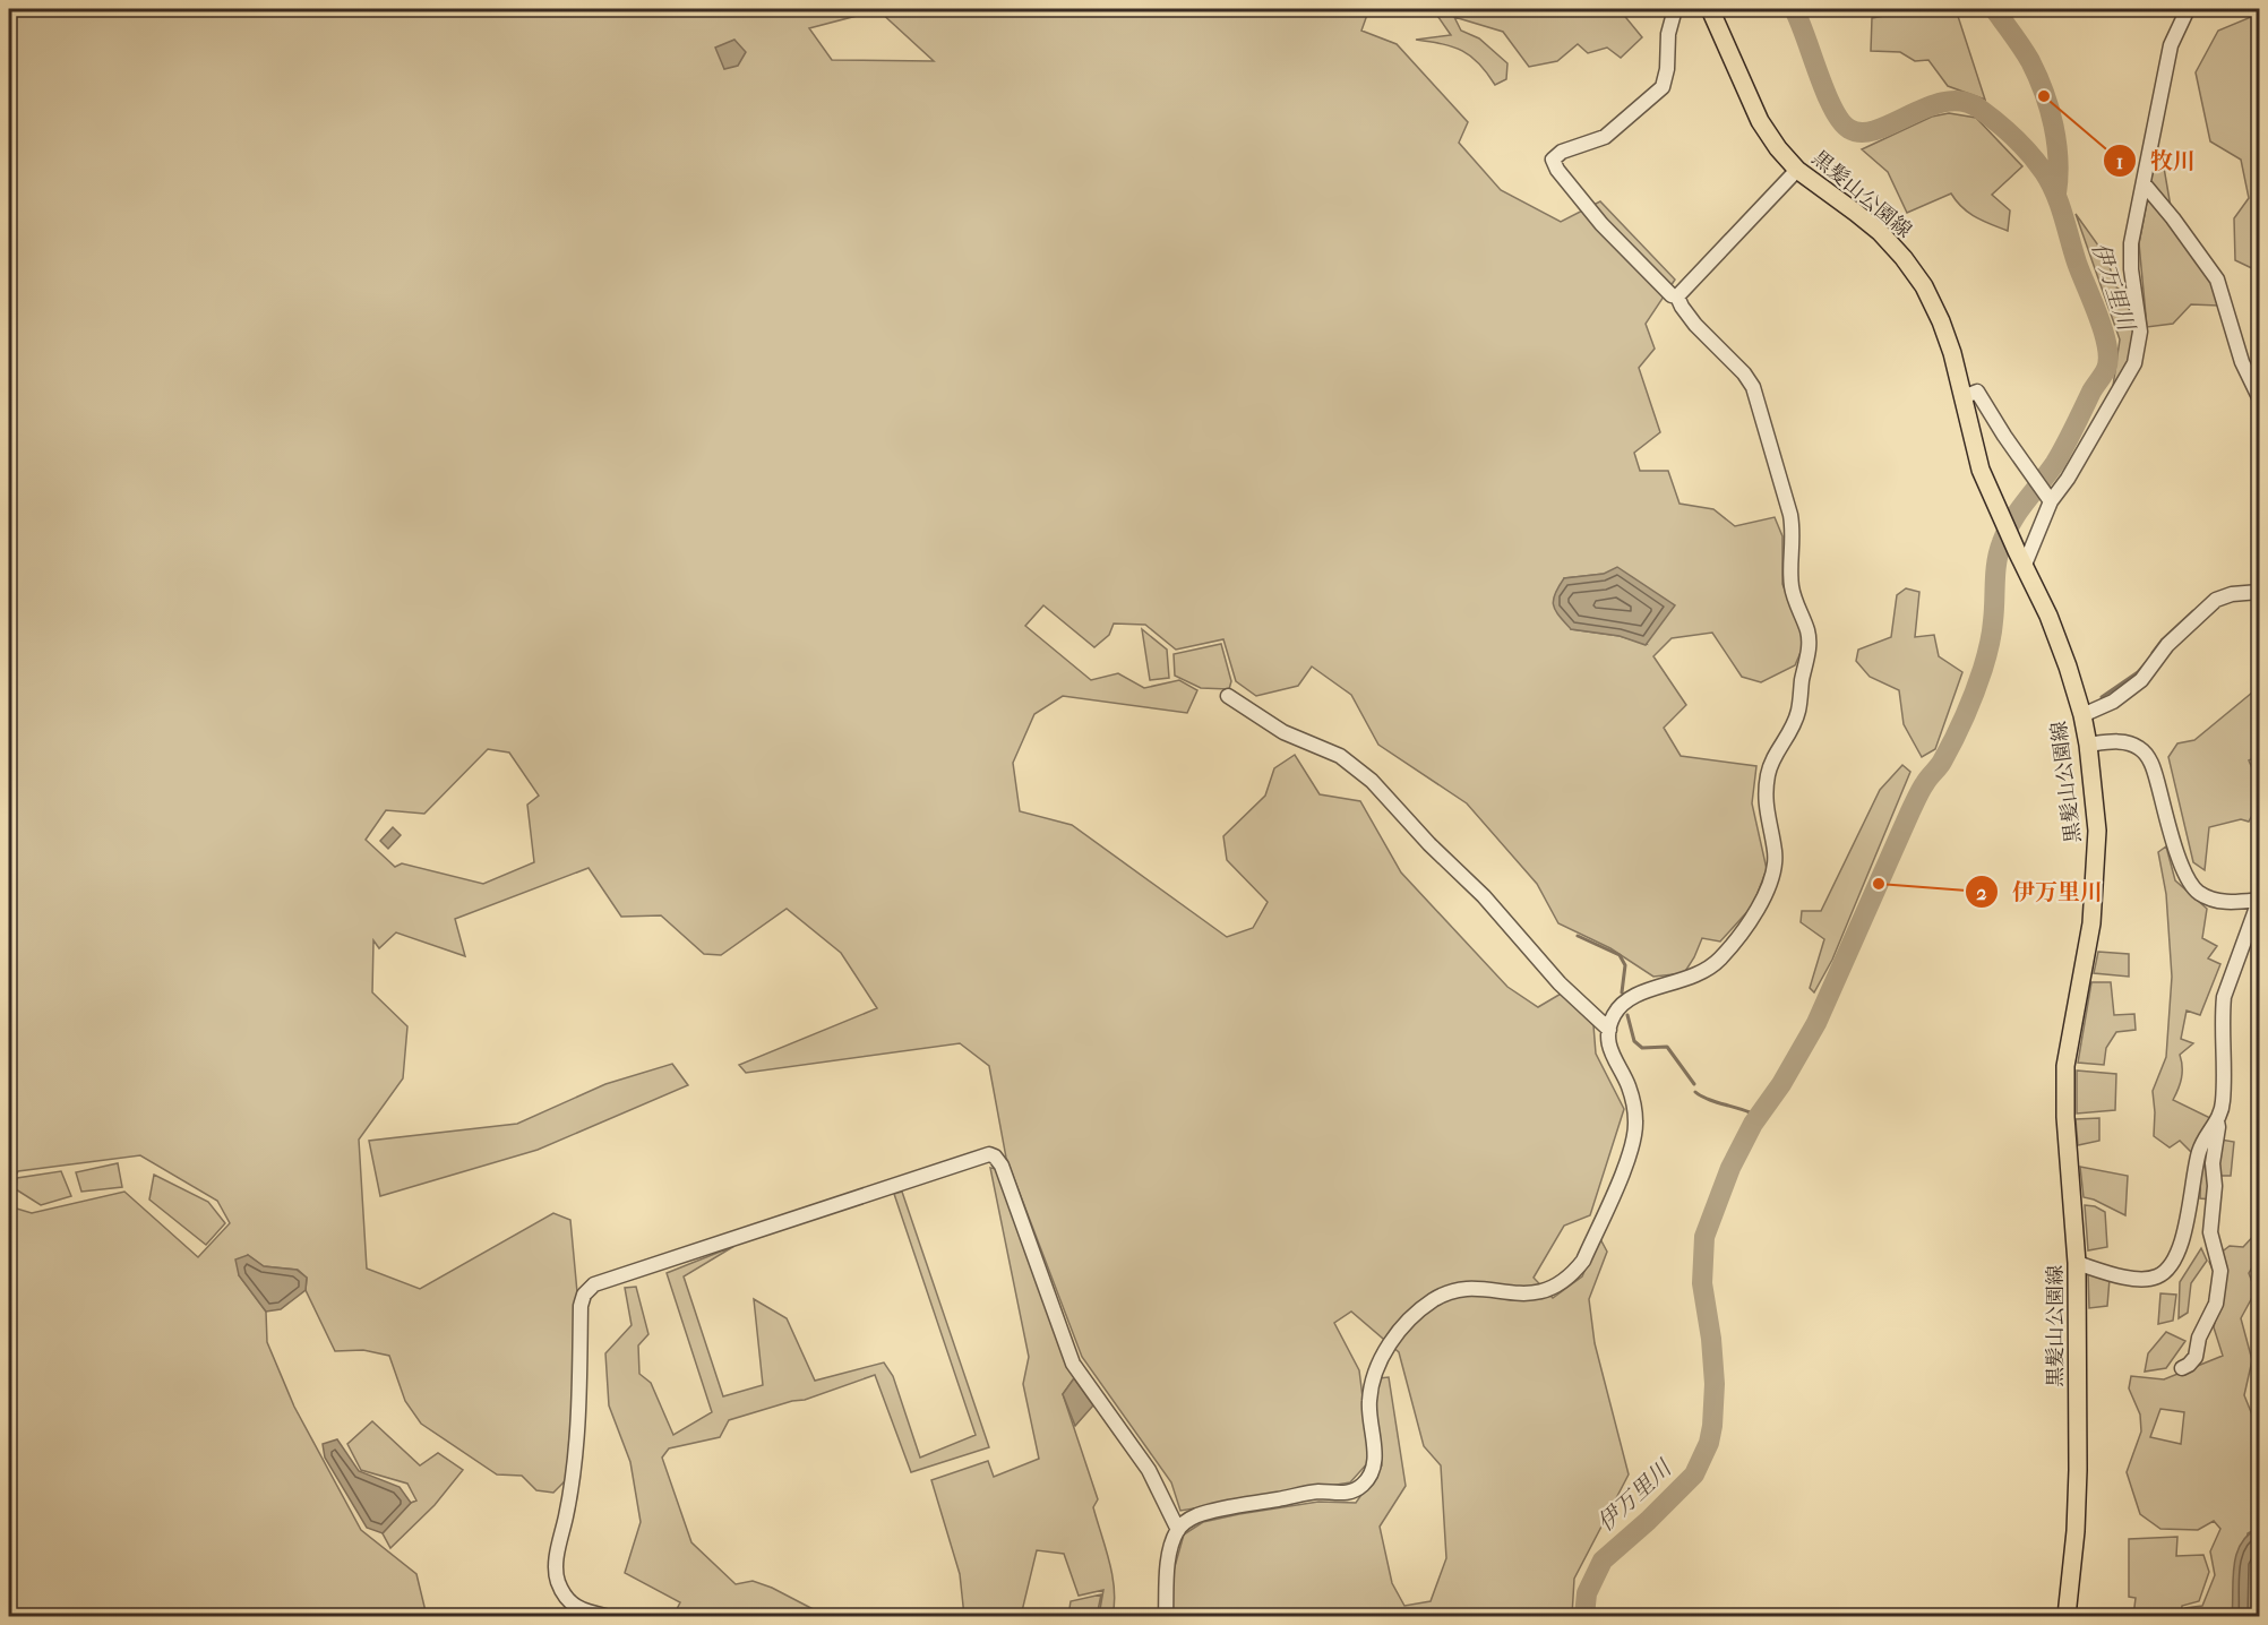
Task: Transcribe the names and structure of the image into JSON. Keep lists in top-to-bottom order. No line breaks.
{"streets":{"main road":["黒髪山公園線"]},"water":["伊万里川"],"places":["牧川","伊万里川"]}
